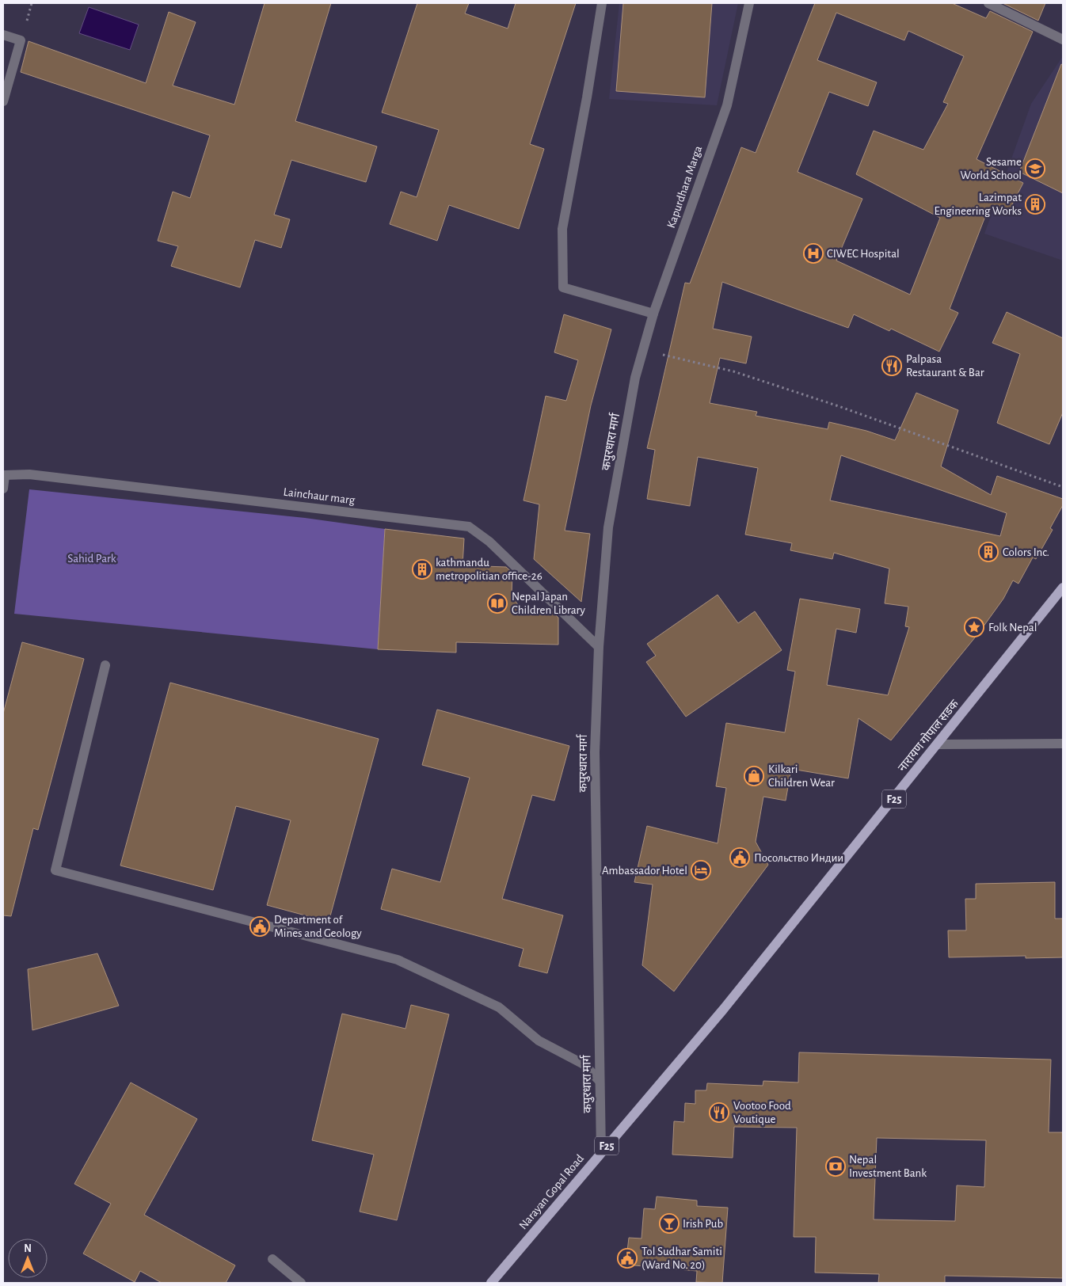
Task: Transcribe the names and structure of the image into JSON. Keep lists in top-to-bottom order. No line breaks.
{"streets":{"main road":["नारायण गोपाल सडक","F25","Narayan Gopal Road"],"street":["Kapurdhara Marga","कपुरधारा मार्ग","Lainchaur marg"]},"crossings":[["Kapurdhara Marga","कपुरधारा मार्ग"],["कपुरधारा मार्ग","Lainchaur marg"],["कपुरधारा मार्ग","Narayan Gopal Road"],["नारायण गोपाल सडक","Narayan Gopal Road"]],"parks":["Sahid Park"],"places":{"school or university":["Sesame World School"],"building":["Lazimpat Engineering Works","Colors Inc.","kathmandu metropolitian office-26"],"hospital":["CIWEC Hospital"],"restaurant":["Palpasa Restaurant & Bar","Vootoo Food Voutique"],"library":["Nepal Japan Children Library"],"place":["Folk Nepal"],"shop":["Kilkari Children Wear"],"public building":["Посольство Индии","Department of Mines and Geology","Tol Sudhar Samiti (Ward No. 20)"],"hotel":["Ambassador Hotel"],"bank":["Nepal Investment Bank"],"bar":["Irish Pub"]},"north":"top"}
